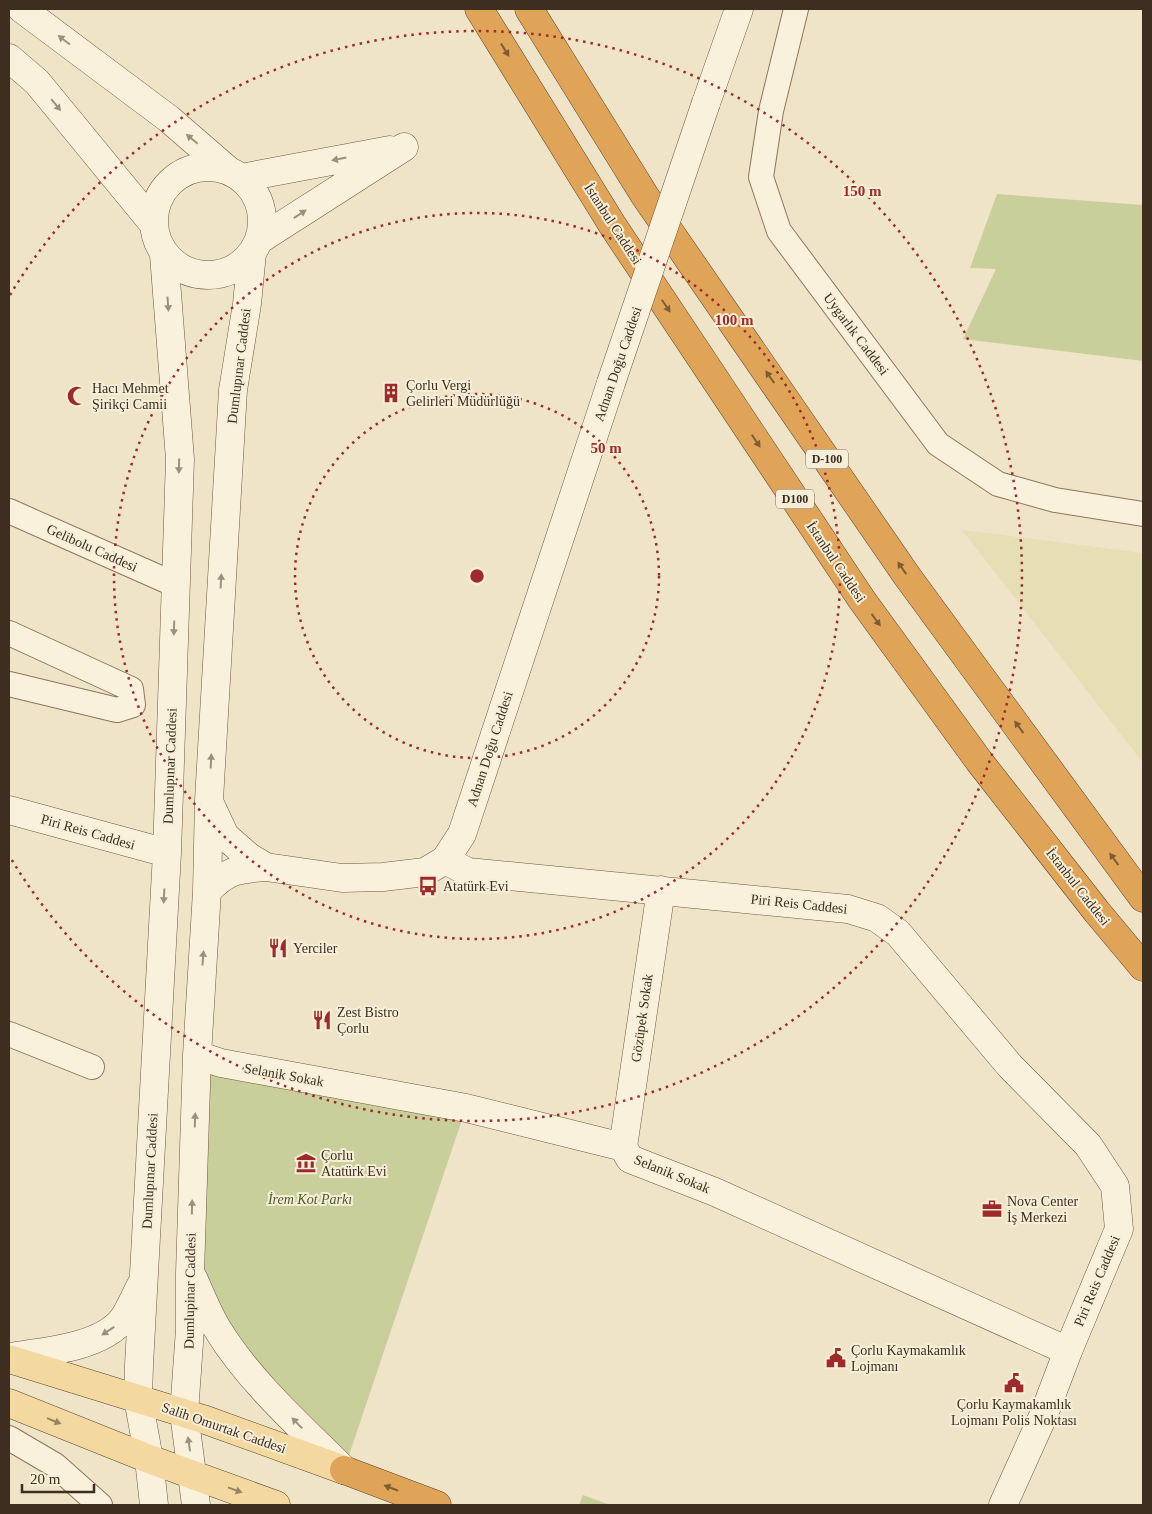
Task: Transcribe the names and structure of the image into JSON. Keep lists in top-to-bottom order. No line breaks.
{"streets":{"highway":["İstanbul Caddesi","D-100","D100","Salih Omurtak Caddesi"],"main road":["Adnan Doğu Caddesi","Dumlupınar Caddesi","Piri Reis Caddesi","Gözüpek Sokak","Selanik Sokak","Dumlupinar Caddesi"],"street":["Uygarlık Caddesi","Gelibolu Caddesi"]},"crossings":[["Adnan Doğu Caddesi","Piri Reis Caddesi"],["Dumlupınar Caddesi","Gelibolu Caddesi"],["Dumlupınar Caddesi","Piri Reis Caddesi"],["Dumlupınar Caddesi","Selanik Sokak"],["Dumlupınar Caddesi","Dumlupinar Caddesi"],["Piri Reis Caddesi","Gözüpek Sokak"],["Piri Reis Caddesi","Selanik Sokak"],["Gözüpek Sokak","Selanik Sokak"],["Dumlupinar Caddesi","Salih Omurtak Caddesi"]],"parks":["İrem Kot Parkı"],"places":{"building":["Çorlu Vergi Gelirleri Müdürlüğü"],"mosque":["Hacı Mehmet Şirikçi Camii"],"bus stop":["Atatürk Evi"],"restaurant":["Yerciler","Zest Bistro Çorlu"],"museum":["Çorlu Atatürk Evi"],"office":["Nova Center İş Merkezi"],"public building":["Çorlu Kaymakamlık Lojmanı","Çorlu Kaymakamlık Lojmanı Polis Noktası"]},"scale_bar":"20 m","rings":["150 m","100 m","50 m"]}
